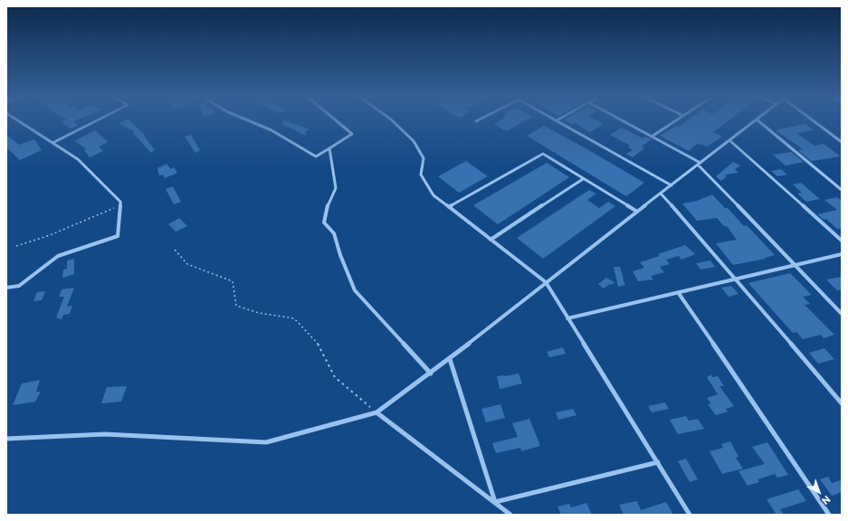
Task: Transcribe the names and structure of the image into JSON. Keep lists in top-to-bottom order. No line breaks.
{"north":"bottom right"}
